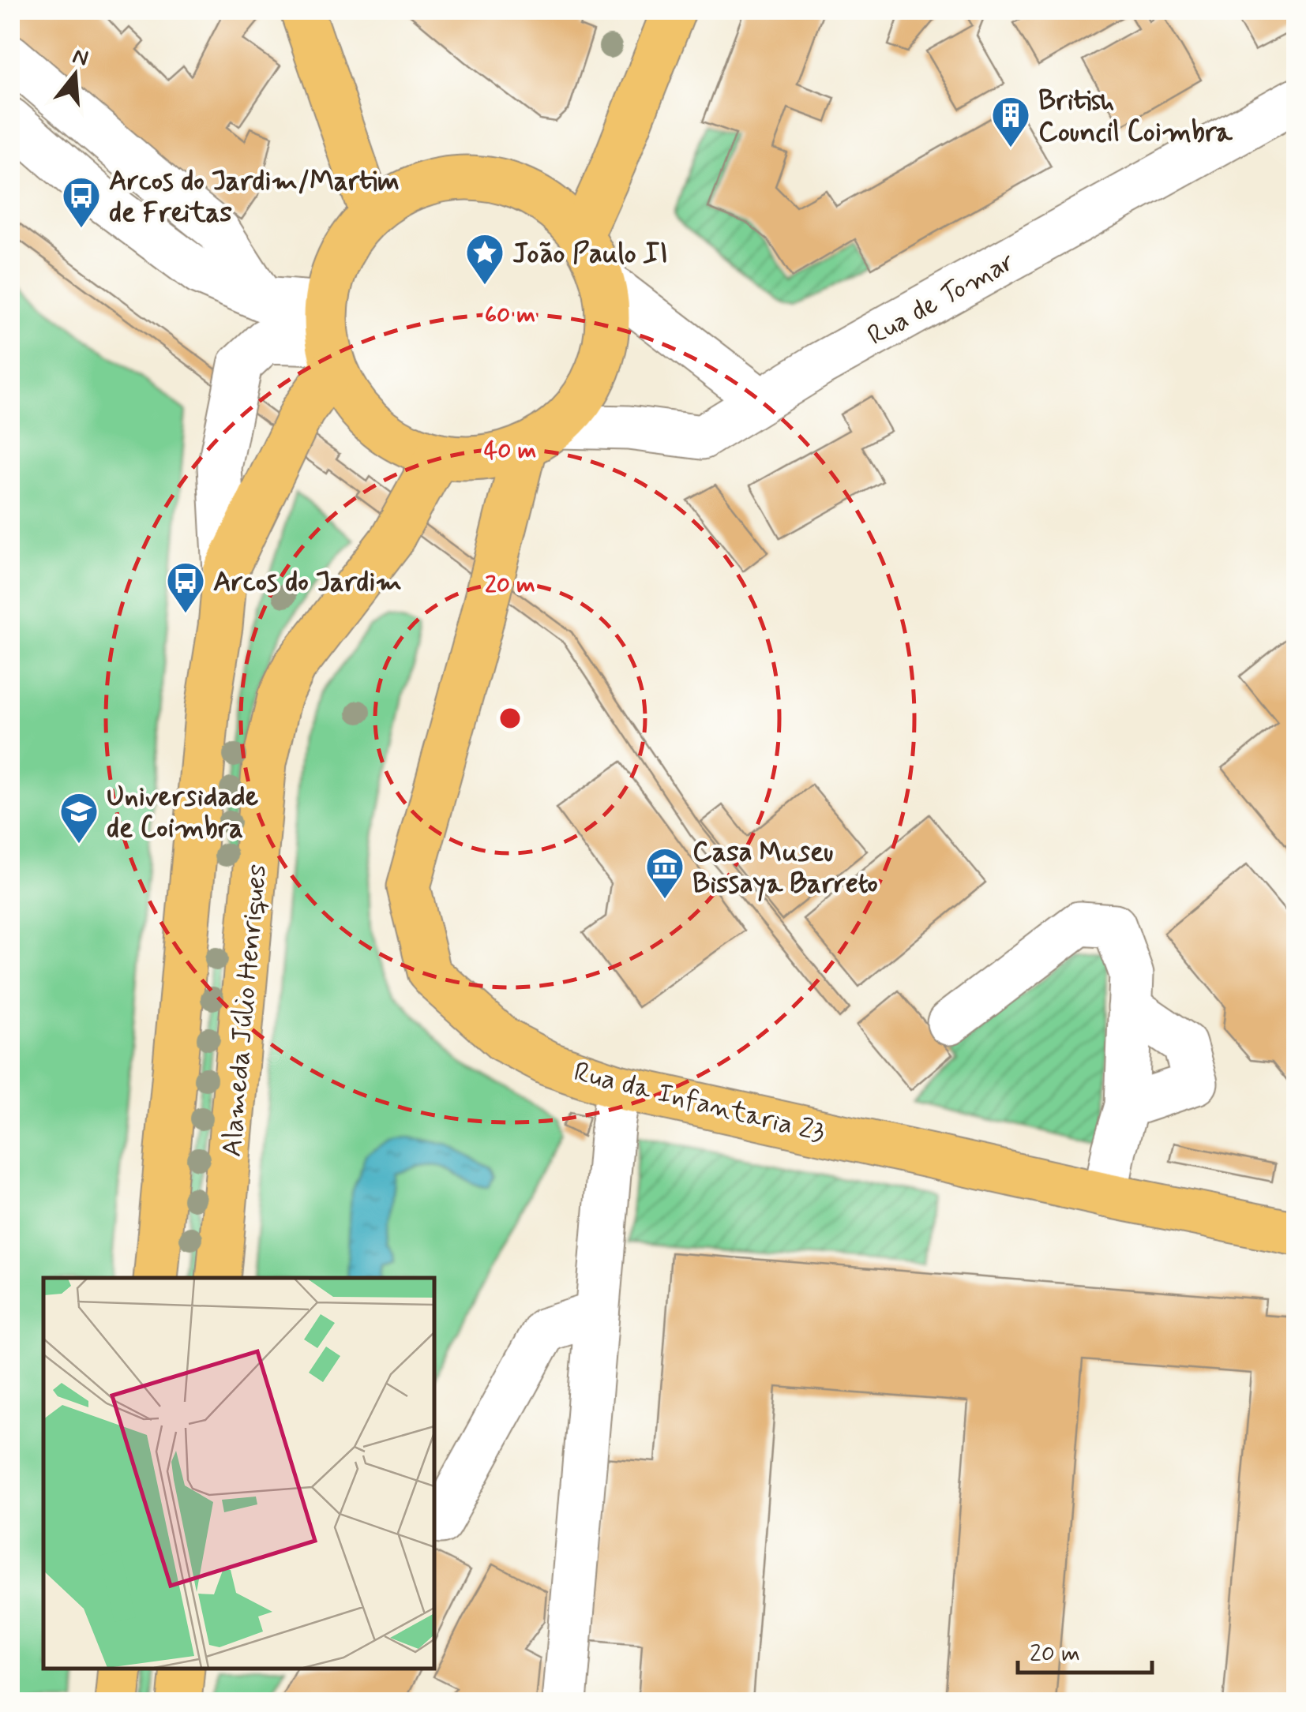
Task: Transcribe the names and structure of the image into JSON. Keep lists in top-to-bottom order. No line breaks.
{"streets":{"main road":["Alameda Júlio Henriques","Rua da Infantaria 23"],"street":["Rua de Tomar"]},"crossings":[["Rua de Tomar","Alameda Júlio Henriques"],["Rua de Tomar","Rua da Infantaria 23"],["Alameda Júlio Henriques","Rua da Infantaria 23"]],"places":{"building":["British Council Coimbra"],"bus stop":["Arcos do Jardim/Martim de Freitas","Arcos do Jardim"],"place":["João Paulo II"],"school or university":["Universidade de Coimbra"],"museum":["Casa Museu Bissaya Barreto"]},"scale_bar":"20 m","north":"top","rings":["60 m","40 m","20 m"]}
